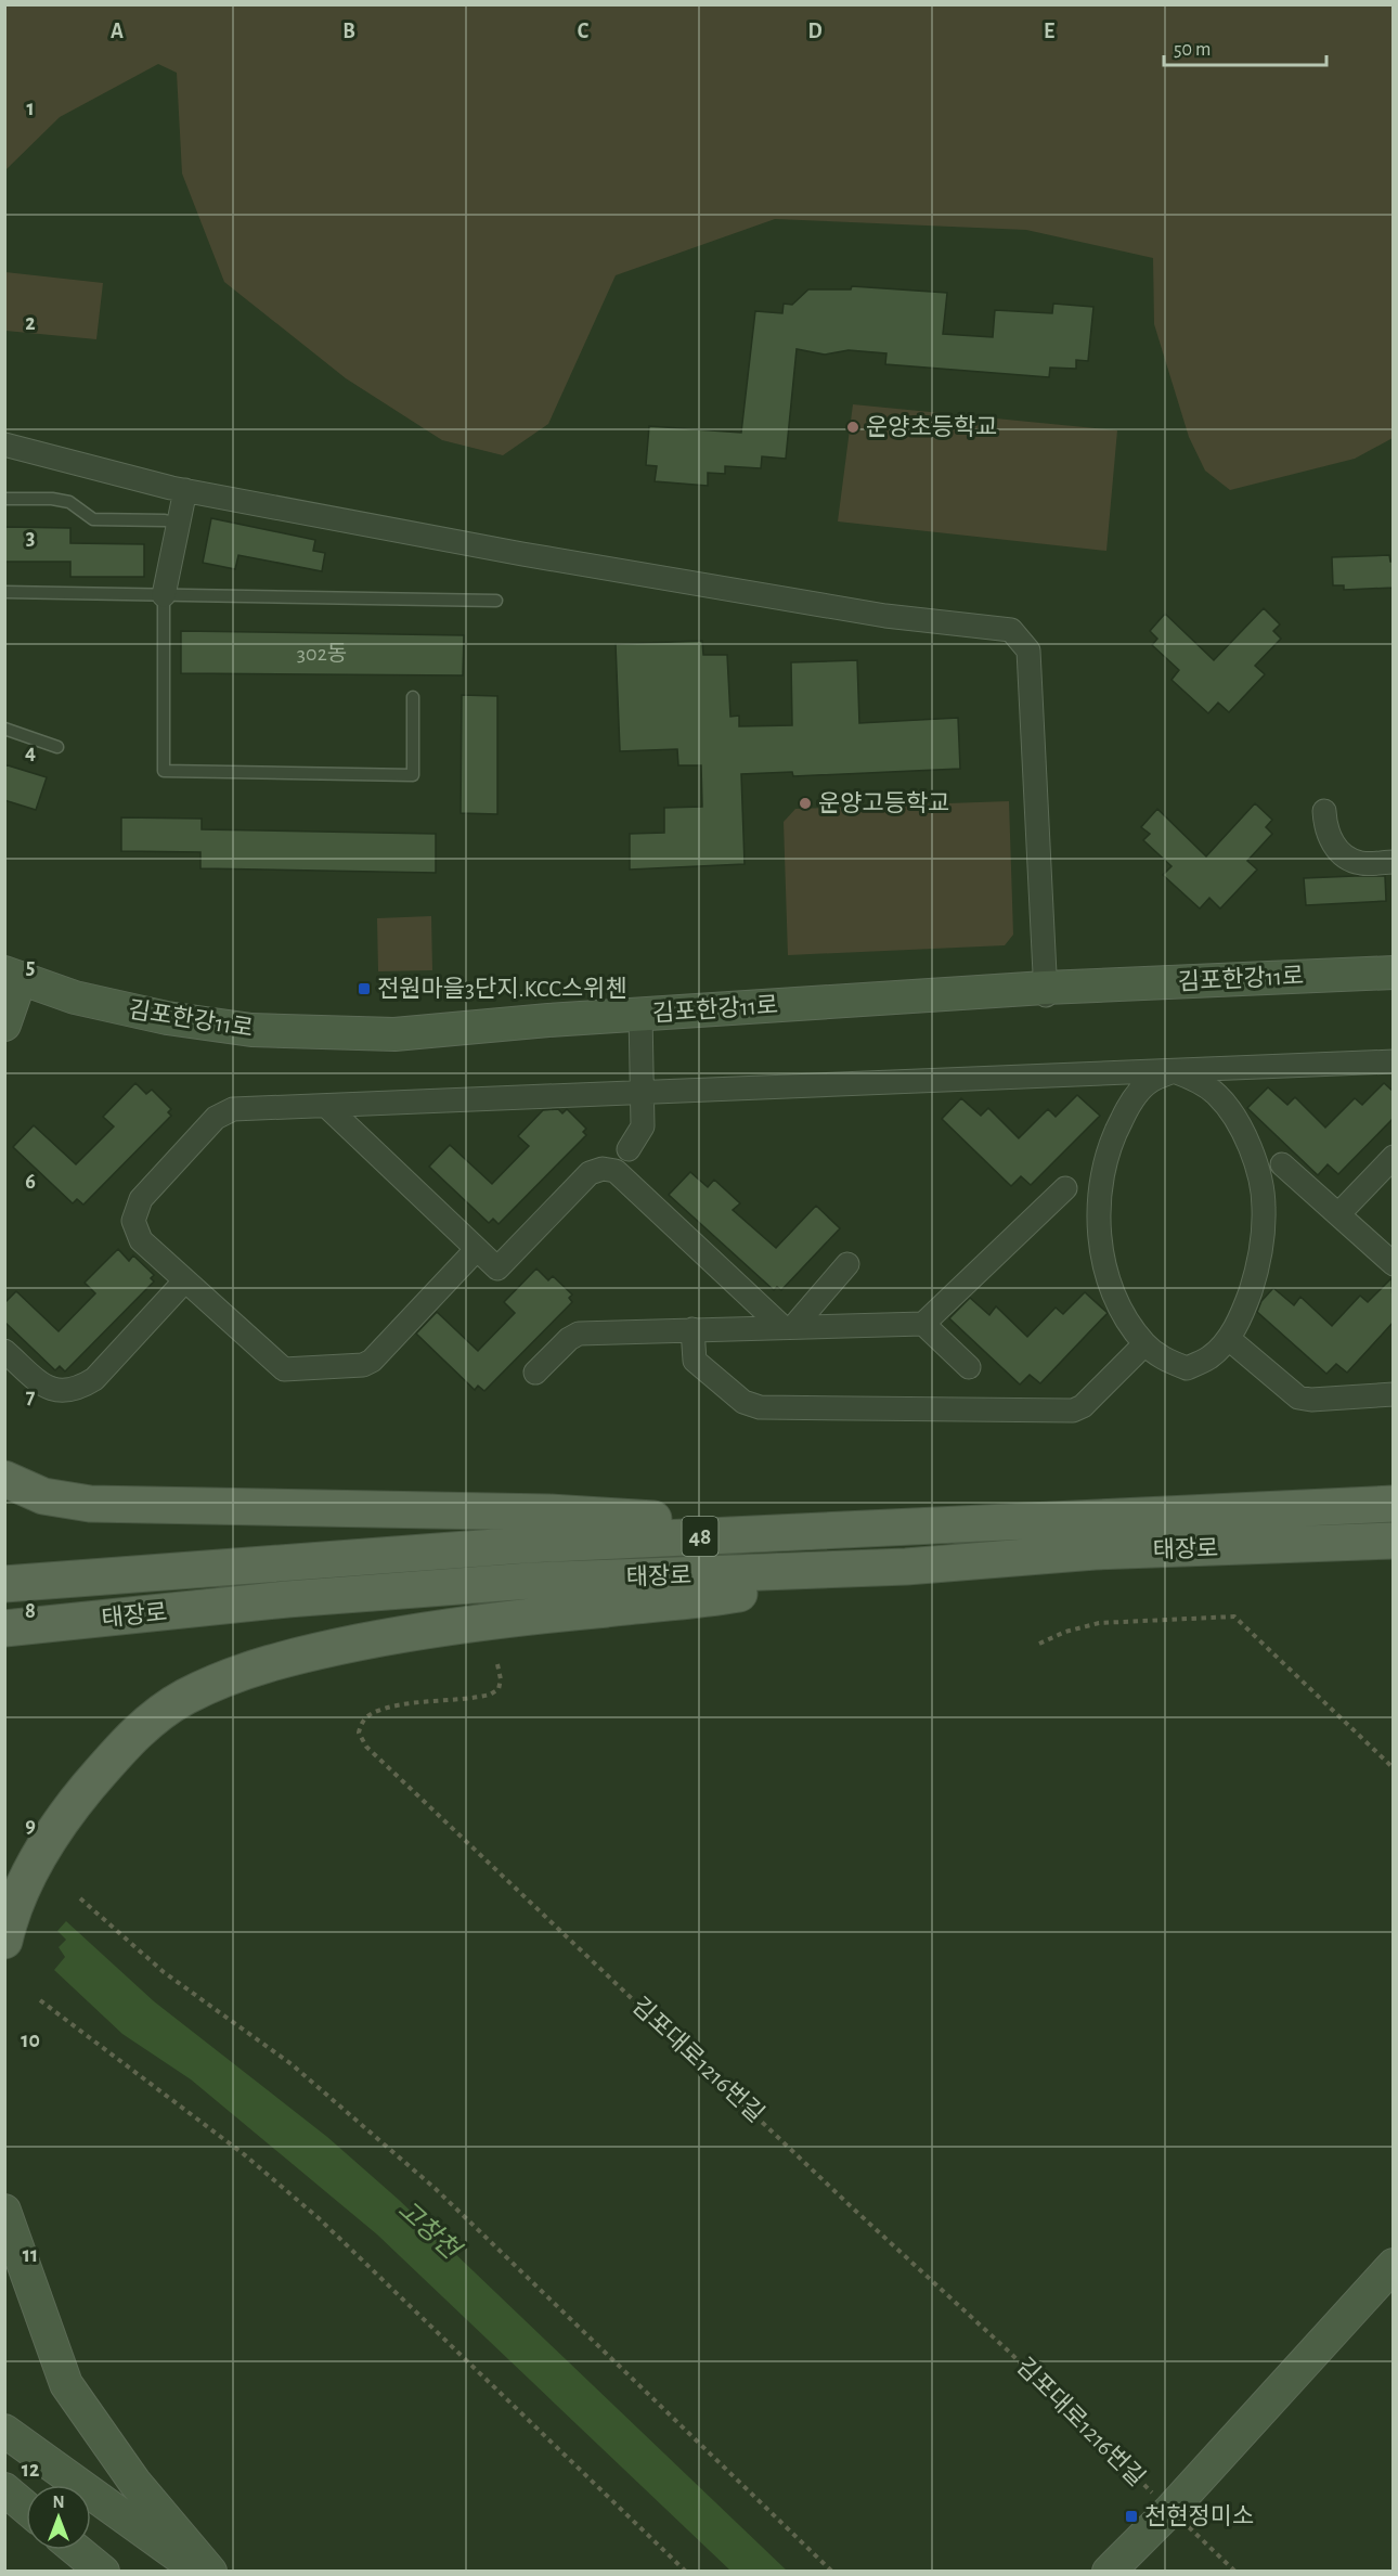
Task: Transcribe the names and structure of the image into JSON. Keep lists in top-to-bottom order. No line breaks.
{"streets":{"main road":["48","태장로"],"street":["김포한강11로"],"path":["김포대로1216번길"]},"water":["고창천"],"places":{"other":["운양초등학교","운양고등학교"],"transit":["전원마을3단지.KCC스위첸","천현정미소"]},"house_numbers":["302동"],"scale_bar":"50 m","north":"top","grid":{"columns":["A","B","C","D","E"],"rows":["1","2","3","4","5","6","7","8","9","10","11","12"]}}
